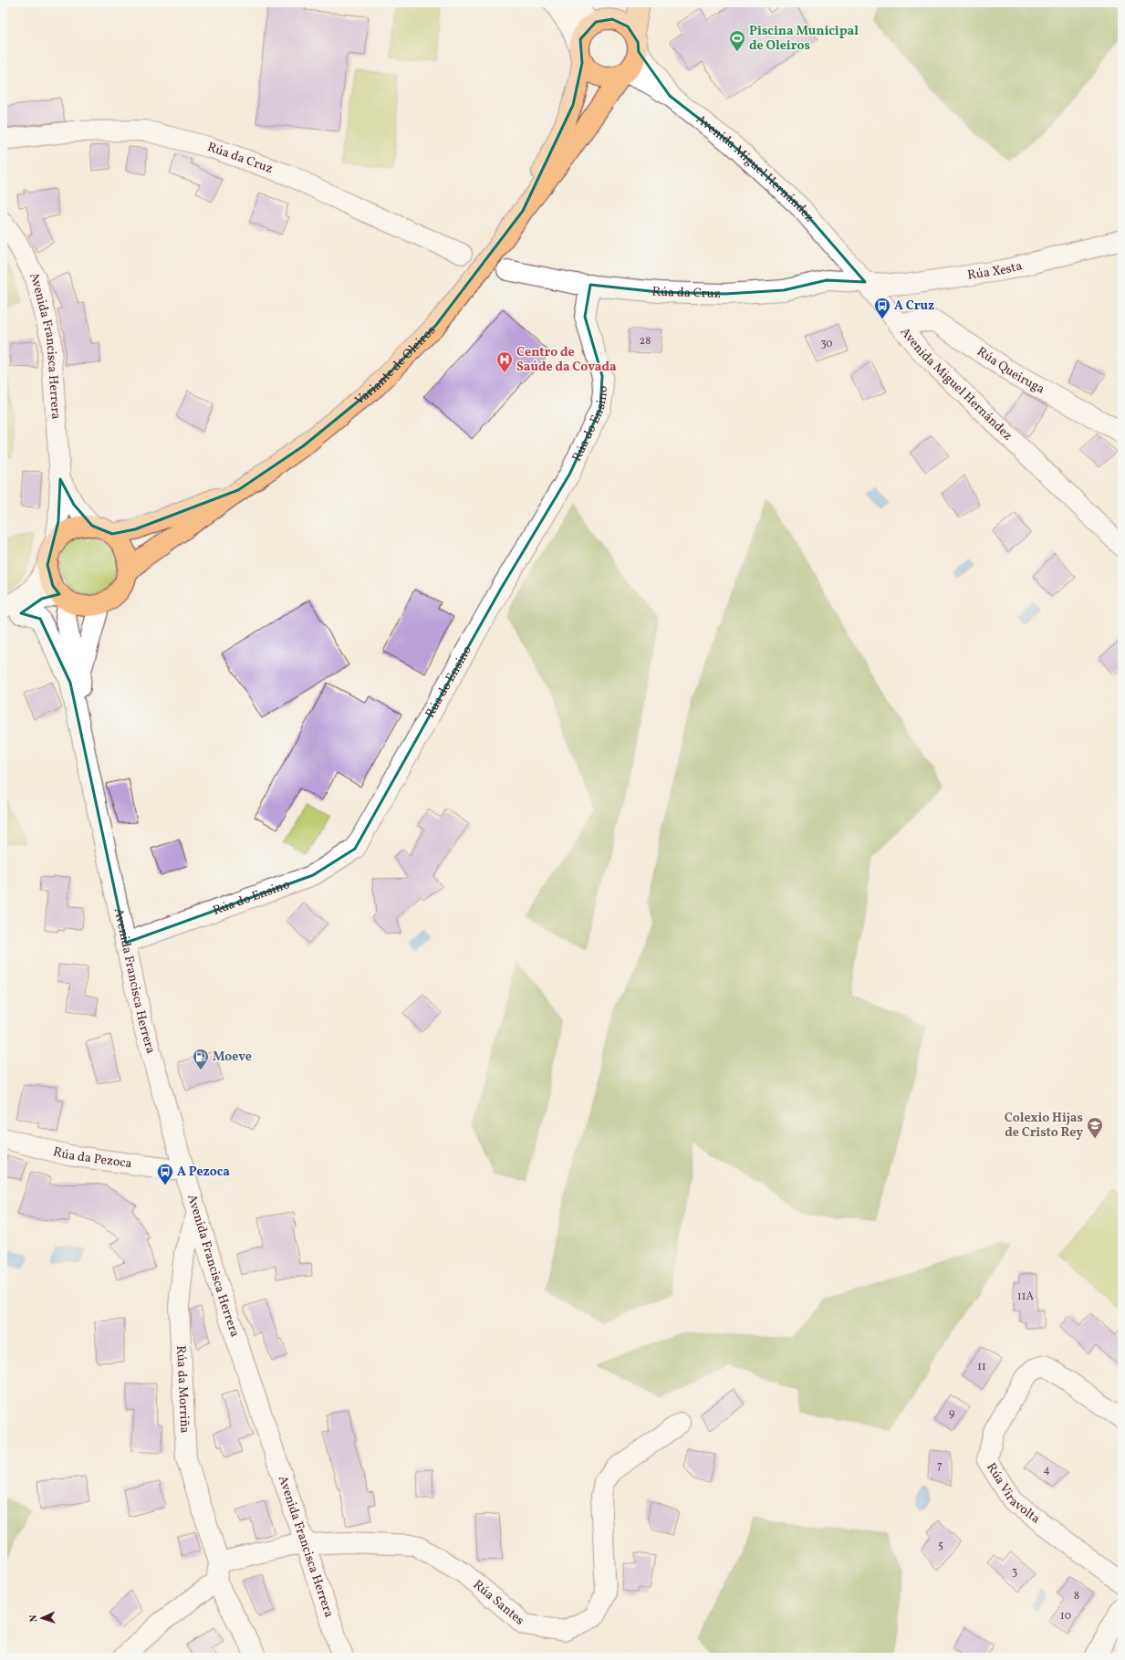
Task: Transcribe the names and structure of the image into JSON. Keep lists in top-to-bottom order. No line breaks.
{"streets":{"main road":["Variante de Oleiros"],"street":["Rúa da Cruz","Avenida Miguel Hernández","Rúa Xesta","Avenida Francisca Herrera","Rúa Queiruga","Rúa do Ensino","Rúa da Pezoca","Rúa da Morriña","Rúa Viravolta","Rúa Santes"]},"crossings":[["Rúa da Cruz","Avenida Miguel Hernández"],["Rúa da Cruz","Rúa Xesta"],["Rúa da Cruz","Rúa do Ensino"],["Avenida Miguel Hernández","Rúa Xesta"],["Avenida Miguel Hernández","Rúa Queiruga"],["Avenida Francisca Herrera","Variante de Oleiros"],["Avenida Francisca Herrera","Rúa do Ensino"],["Avenida Francisca Herrera","Rúa da Pezoca"],["Avenida Francisca Herrera","Rúa da Morriña"],["Avenida Francisca Herrera","Rúa Santes"]],"places":{"sports":["Piscina Municipal de Oleiros"],"bus stop":["A Cruz","A Pezoca"],"hospital":["Centro de Saúde da Covada"],"fuel station":["Moeve"],"school or university":["Colexio Hijas de Cristo Rey"]},"house_numbers":["28","30","11A","11","9","7","4","5","3","8","10"],"north":"left"}
